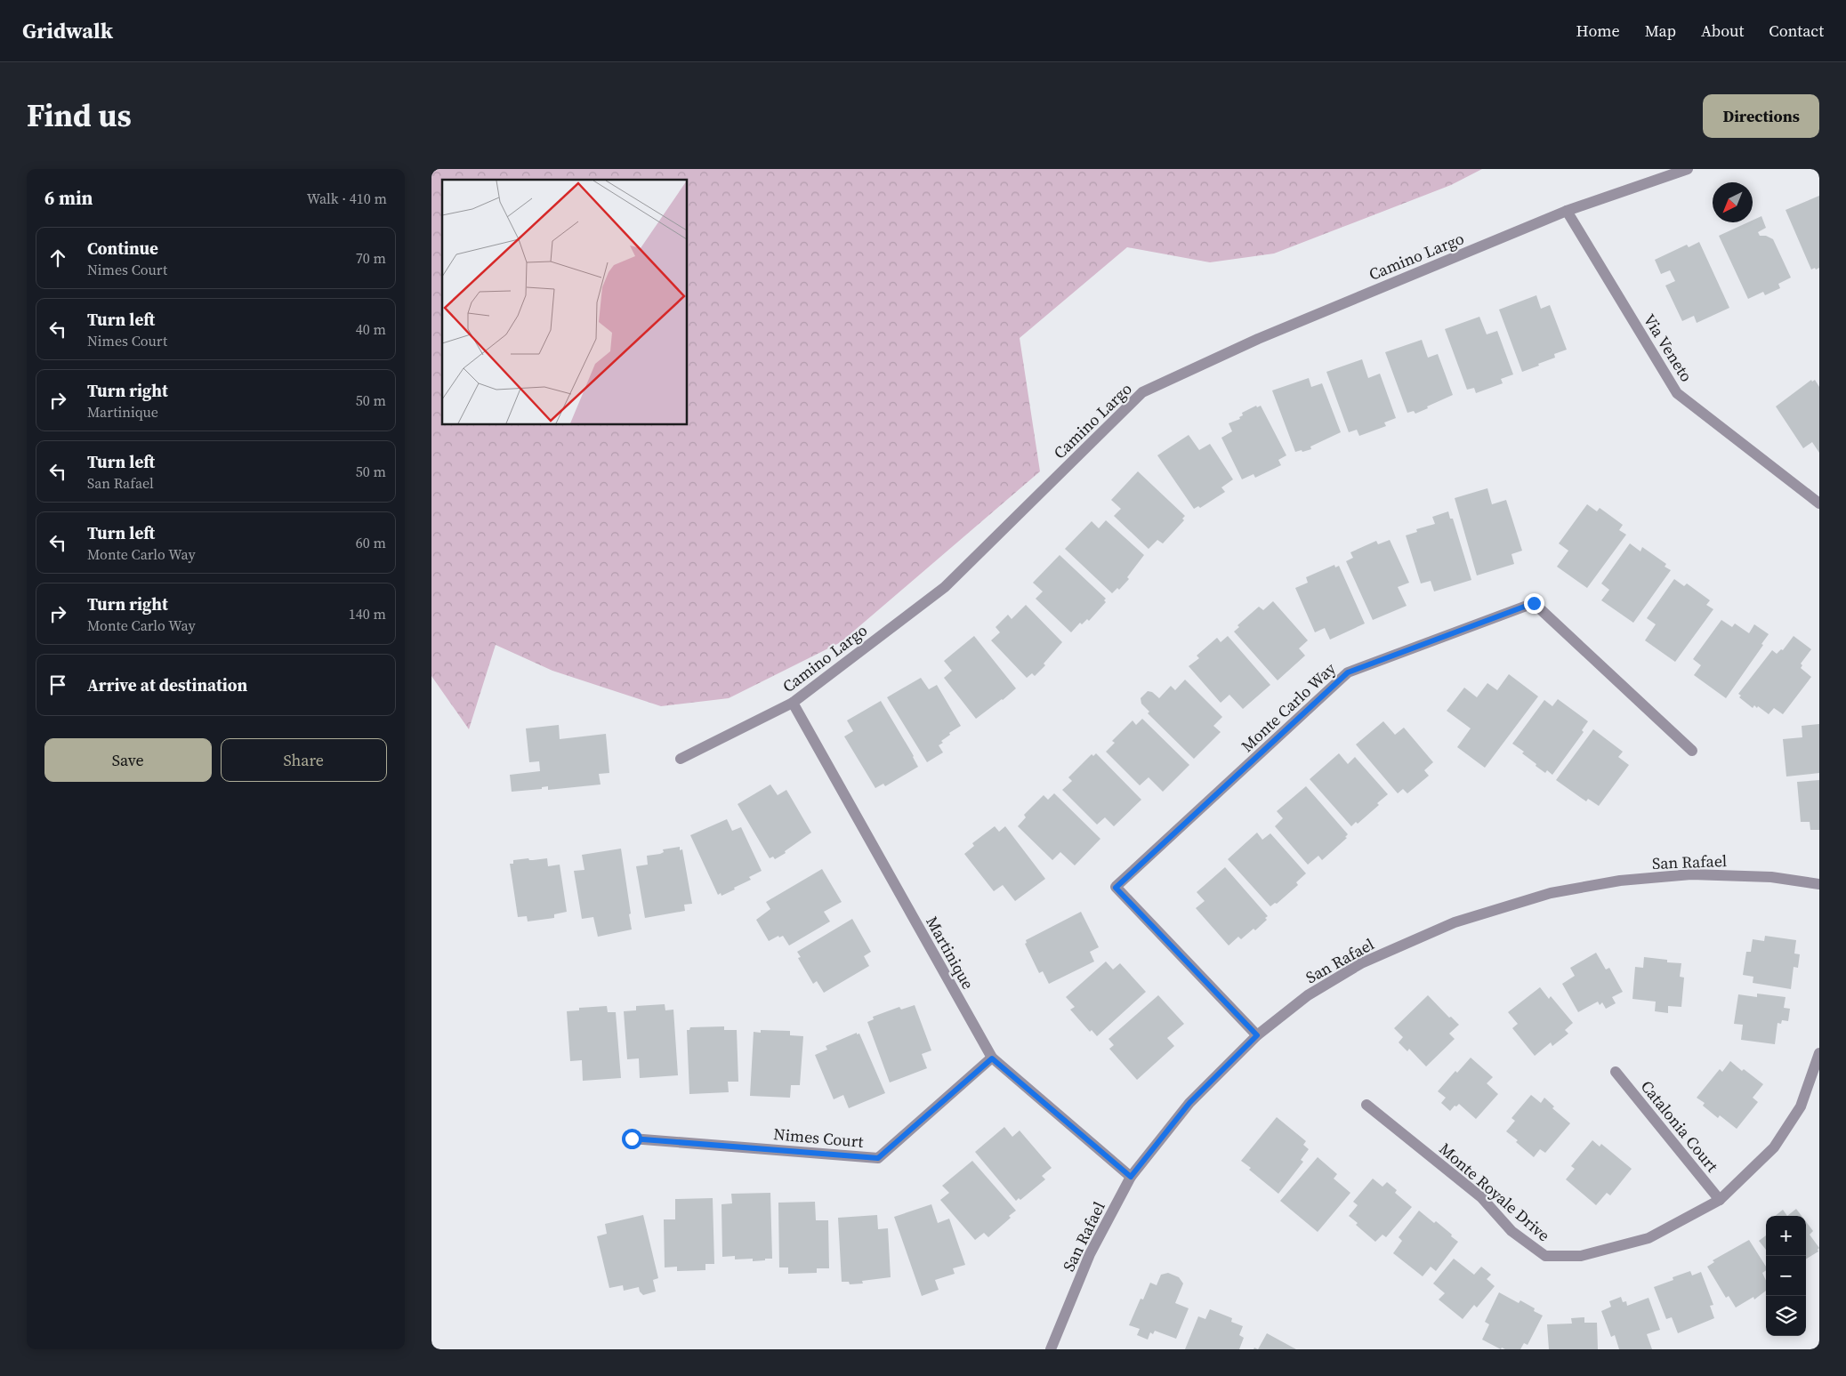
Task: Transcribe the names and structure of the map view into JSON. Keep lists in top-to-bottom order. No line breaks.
{"streets":{"street":["Camino Largo","Via Veneto","Monte Carlo Way","San Rafael","Martinique","Catalonia Court","Nimes Court","Monte Royale Drive"]},"crossings":[["Camino Largo","Via Veneto"],["Camino Largo","Martinique"],["Monte Carlo Way","San Rafael"],["San Rafael","Martinique"],["Martinique","Nimes Court"],["Catalonia Court","Monte Royale Drive"]],"north":"bottom left","page":{"header":"Gridwalk","nav":["Home","Map","About","Contact"],"title":"Find us","buttons":["Directions",["Save","Share"]],"heading":["6 min","Walk · 410 m"],"list":[["Continue","Nimes Court","70 m"],["Turn left","Nimes Court","40 m"],["Turn right","Martinique","50 m"],["Turn left","San Rafael","50 m"],["Turn left","Monte Carlo Way","60 m"],["Turn right","Monte Carlo Way","140 m"],"Arrive at destination"],"map_buttons":["+","−"]}}
